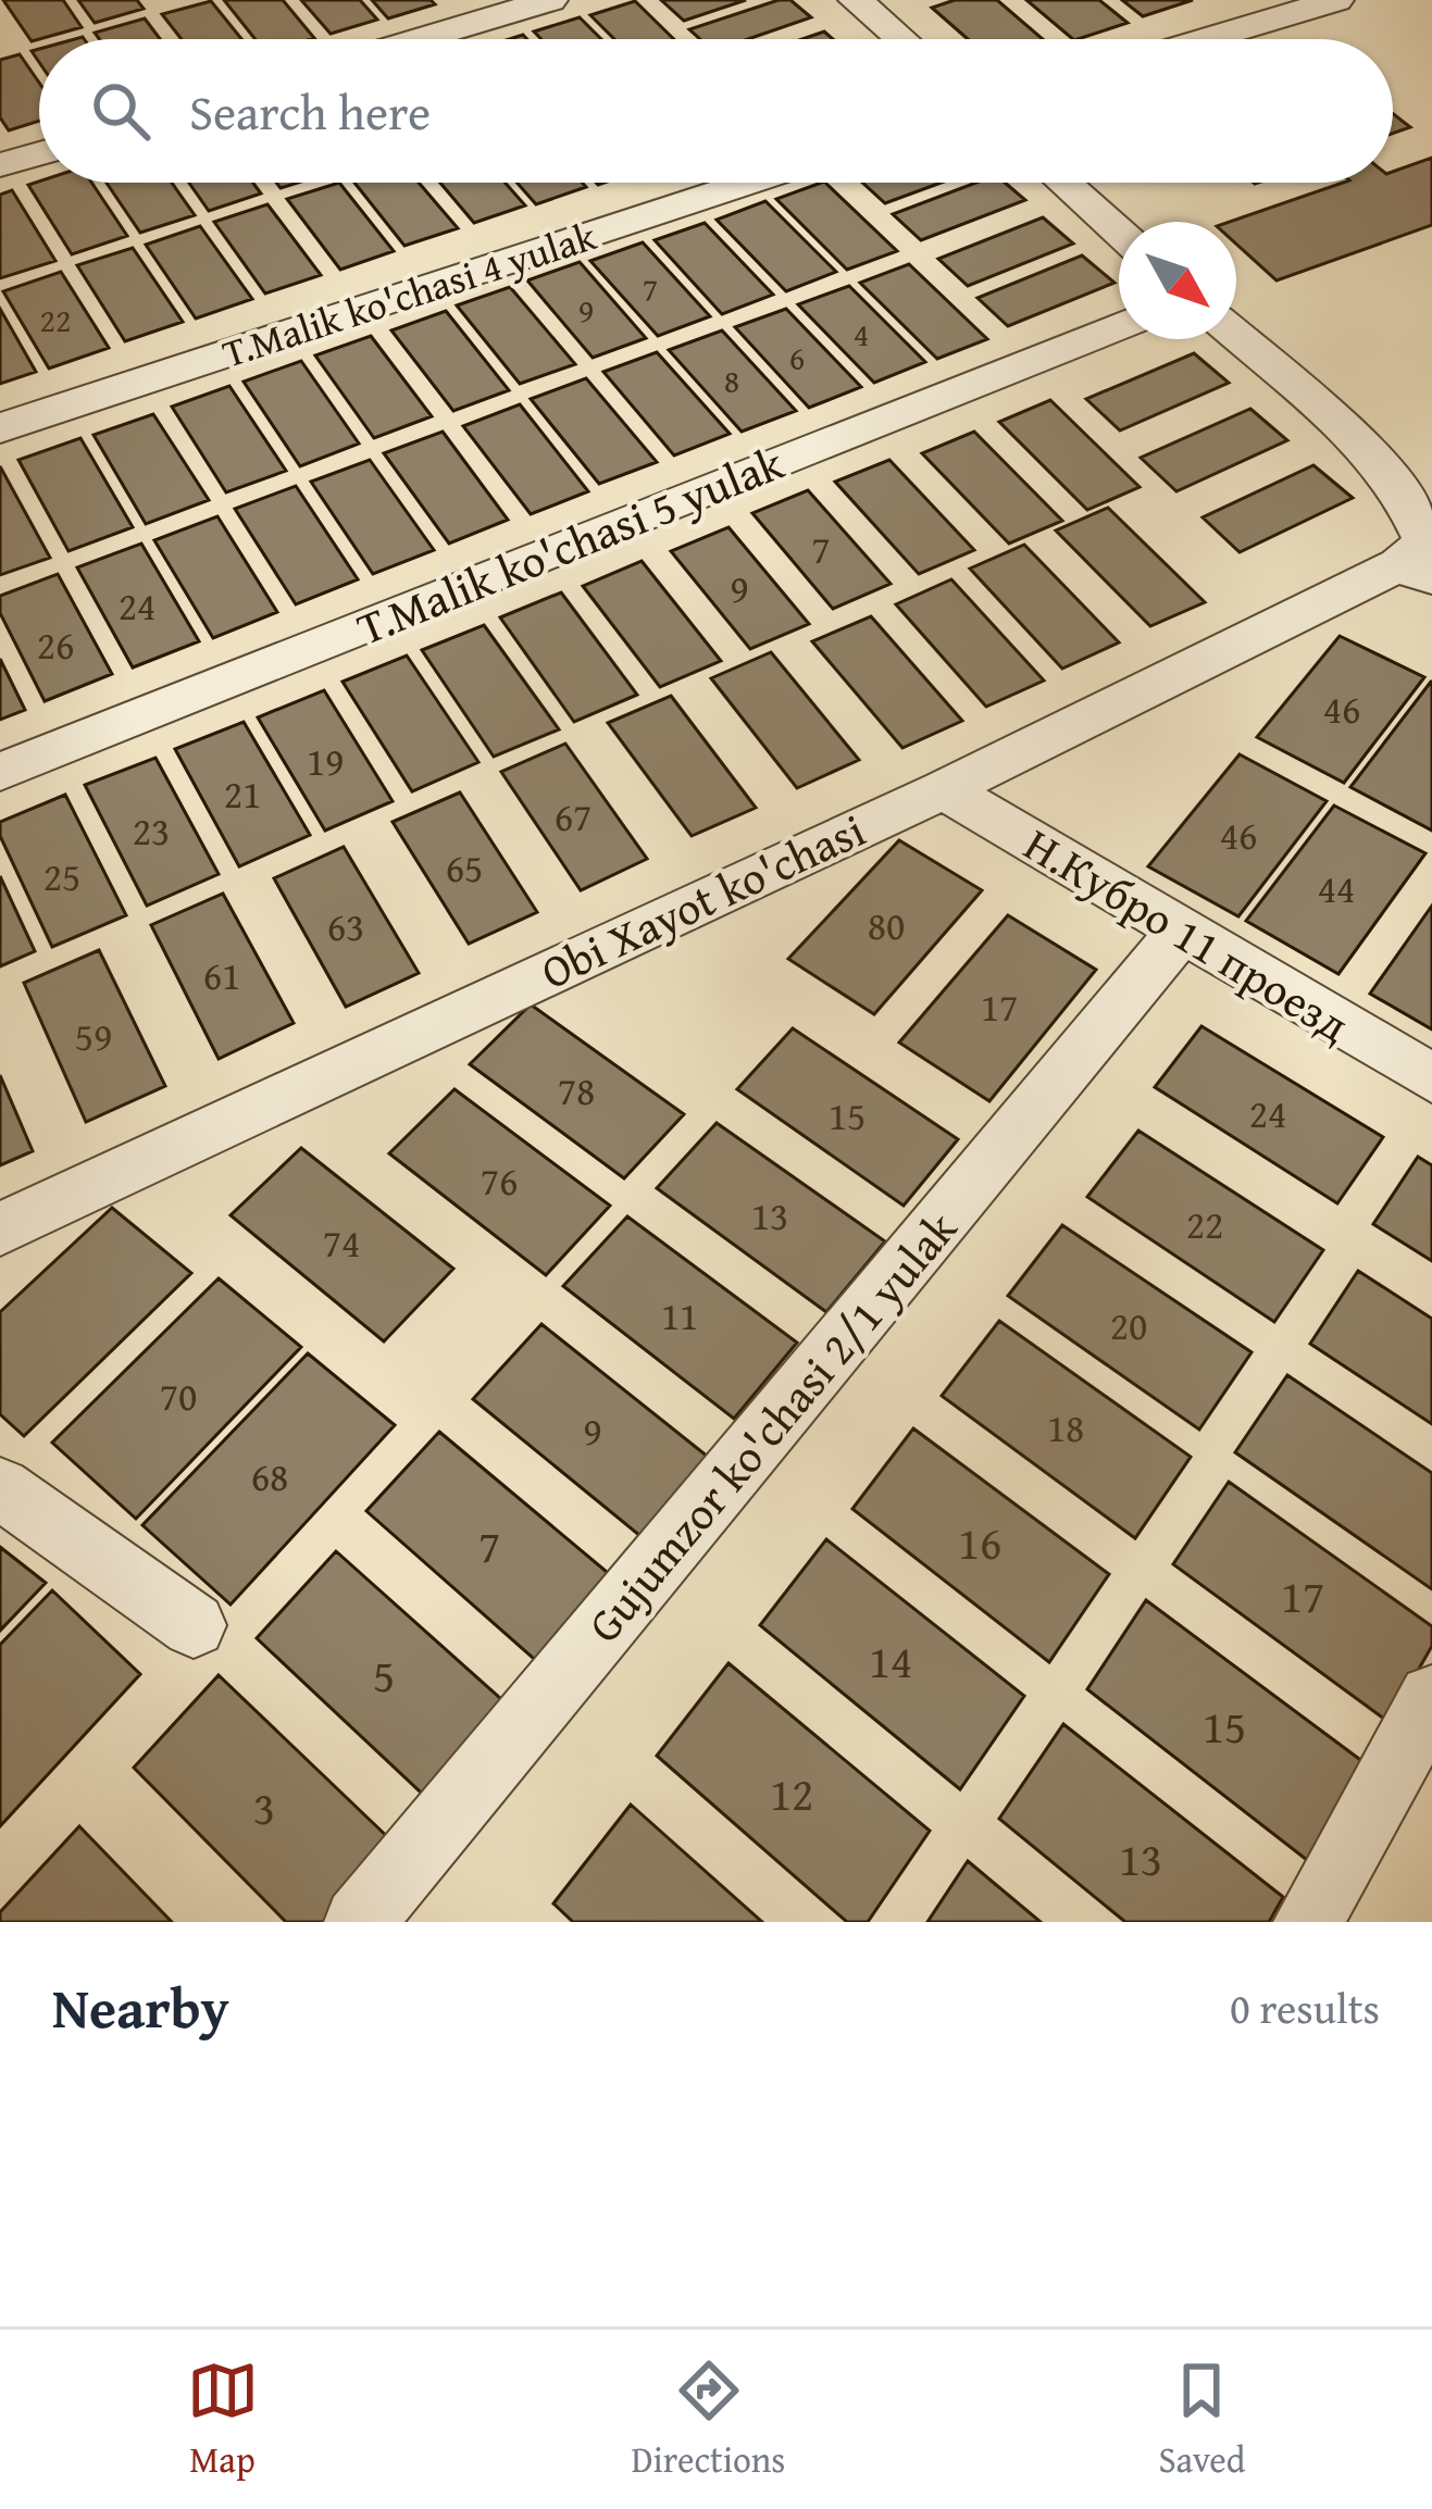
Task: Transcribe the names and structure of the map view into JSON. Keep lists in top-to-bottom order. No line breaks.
{"streets":{"street":["T.Malik ko'chasi 4 yulak","T.Malik ko'chasi 5 yulak","Obi Xayot ko'chasi","Н.Кубро 11 проезд","Gujumzor ko'chasi 2/1 yulak"]},"crossings":[["Obi Xayot ko'chasi","Н.Кубро 11 проезд"],["Н.Кубро 11 проезд","Gujumzor ko'chasi 2/1 yulak"]],"house_numbers":["7","9","22","4","6","8","7","9","24","26","46","19","21","67","23","46","65","25","44","80","63","61","17","59","78","24","15","76","13","22","74","11","20","70","18","9","68","16","7","17","14","5","15","12","3","13"],"north":"bottom right","page":{"search":"Search here","heading":["Nearby","0 results"],"nav":["Map","Directions","Saved"]}}
